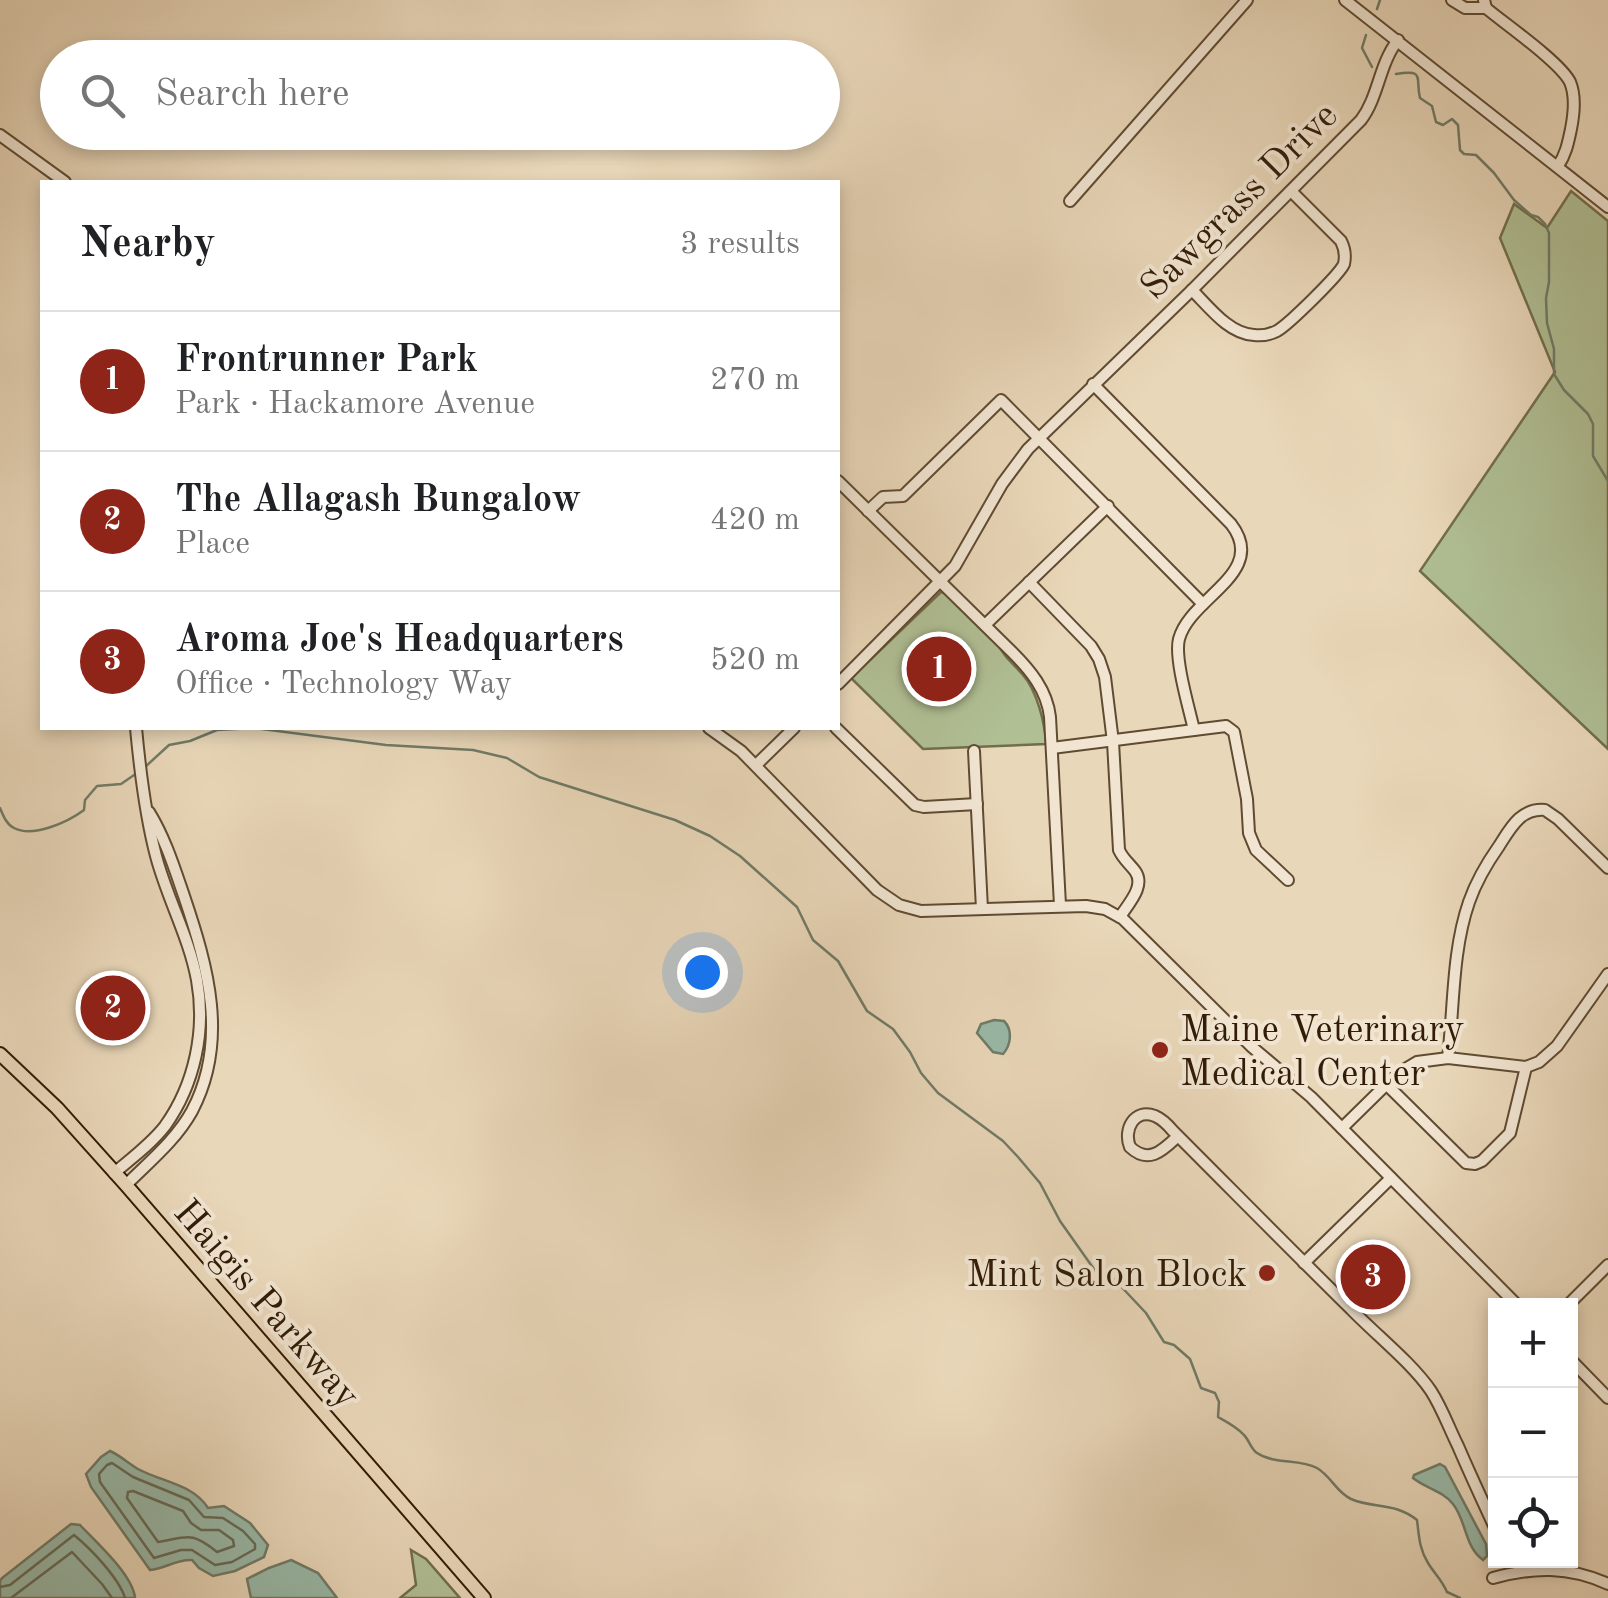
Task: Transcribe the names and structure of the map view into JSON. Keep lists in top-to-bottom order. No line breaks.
{"streets":{"main road":["Haigis Parkway"],"street":["Sawgrass Drive"]},"places":["Maine Veterinary Medical Center","Mint Salon Block"],"page":{"search":"Search here","heading":["Nearby","3 results"],"list":[{"mark":"1","name":"Frontrunner Park","note":"Park · Hackamore Avenue","value":"270 m"},{"mark":"2","name":"The Allagash Bungalow","note":"Place","value":"420 m"},{"mark":"3","name":"Aroma Joe's Headquarters","note":"Office · Technology Way","value":"520 m"}],"pins":["1","2","3"],"map_buttons":["+","−"]}}
